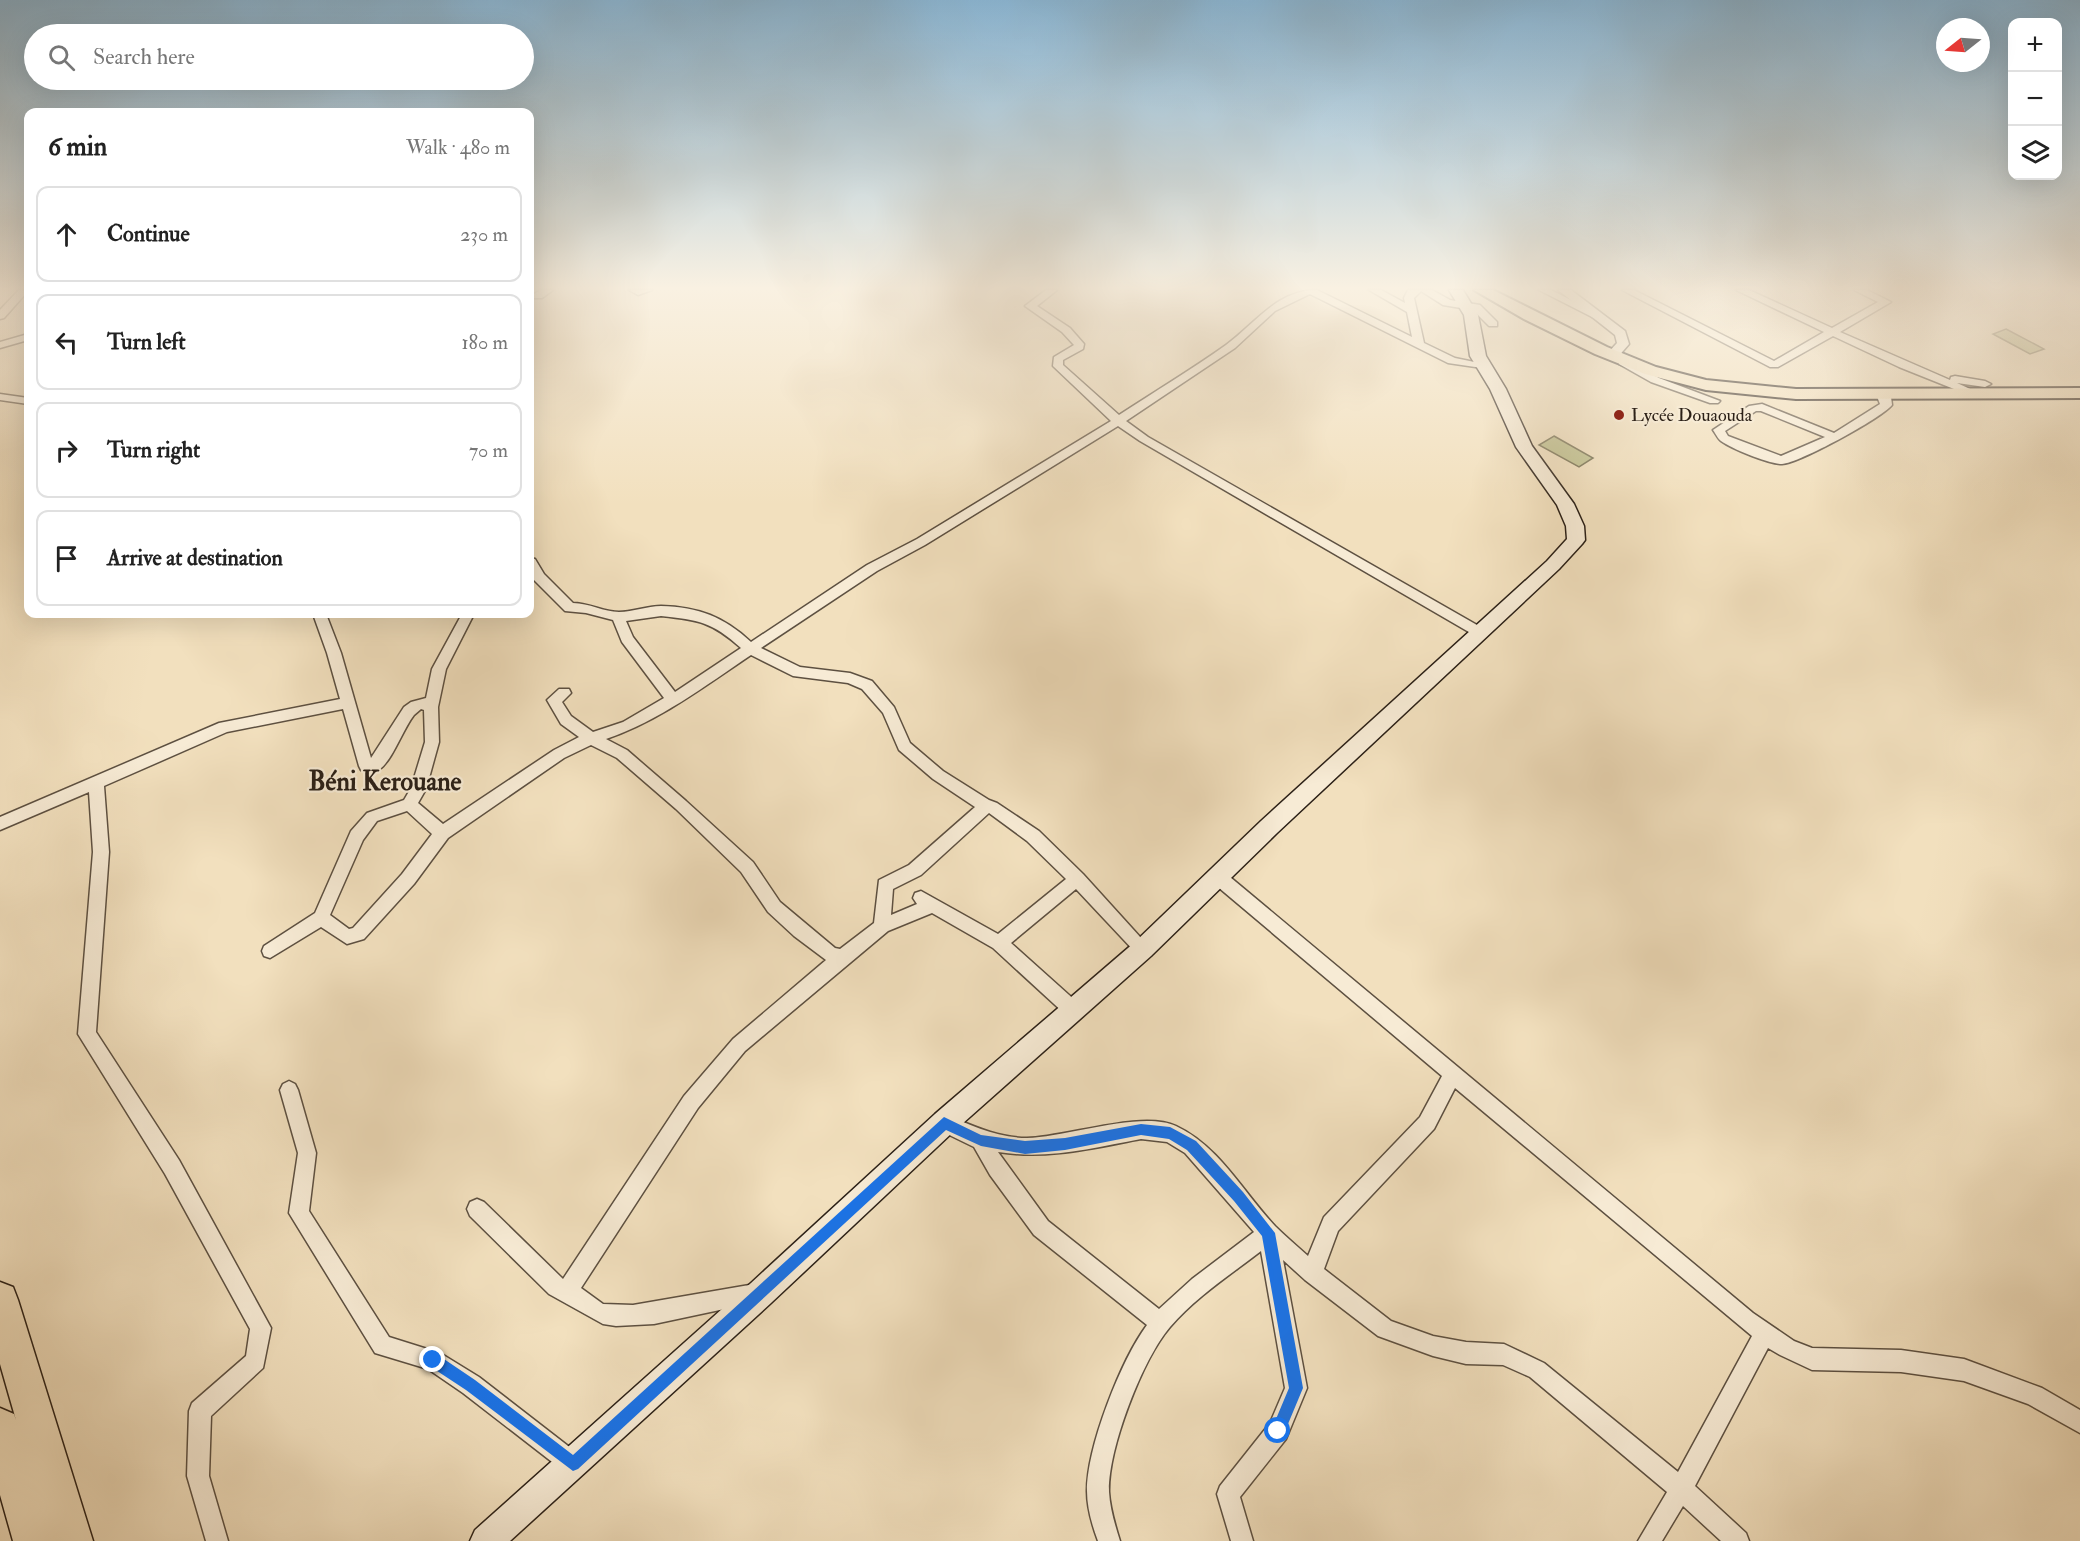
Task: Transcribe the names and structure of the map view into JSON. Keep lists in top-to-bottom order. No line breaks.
{"districts":["Béni Kerouane"],"places":["Lycée Douaouda"],"north":"left","page":{"map_buttons":["+","−"],"search":"Search here","heading":["6 min","Walk · 480 m"],"list":[["Continue","230 m"],["Turn left","180 m"],["Turn right","70 m"],"Arrive at destination"]}}
